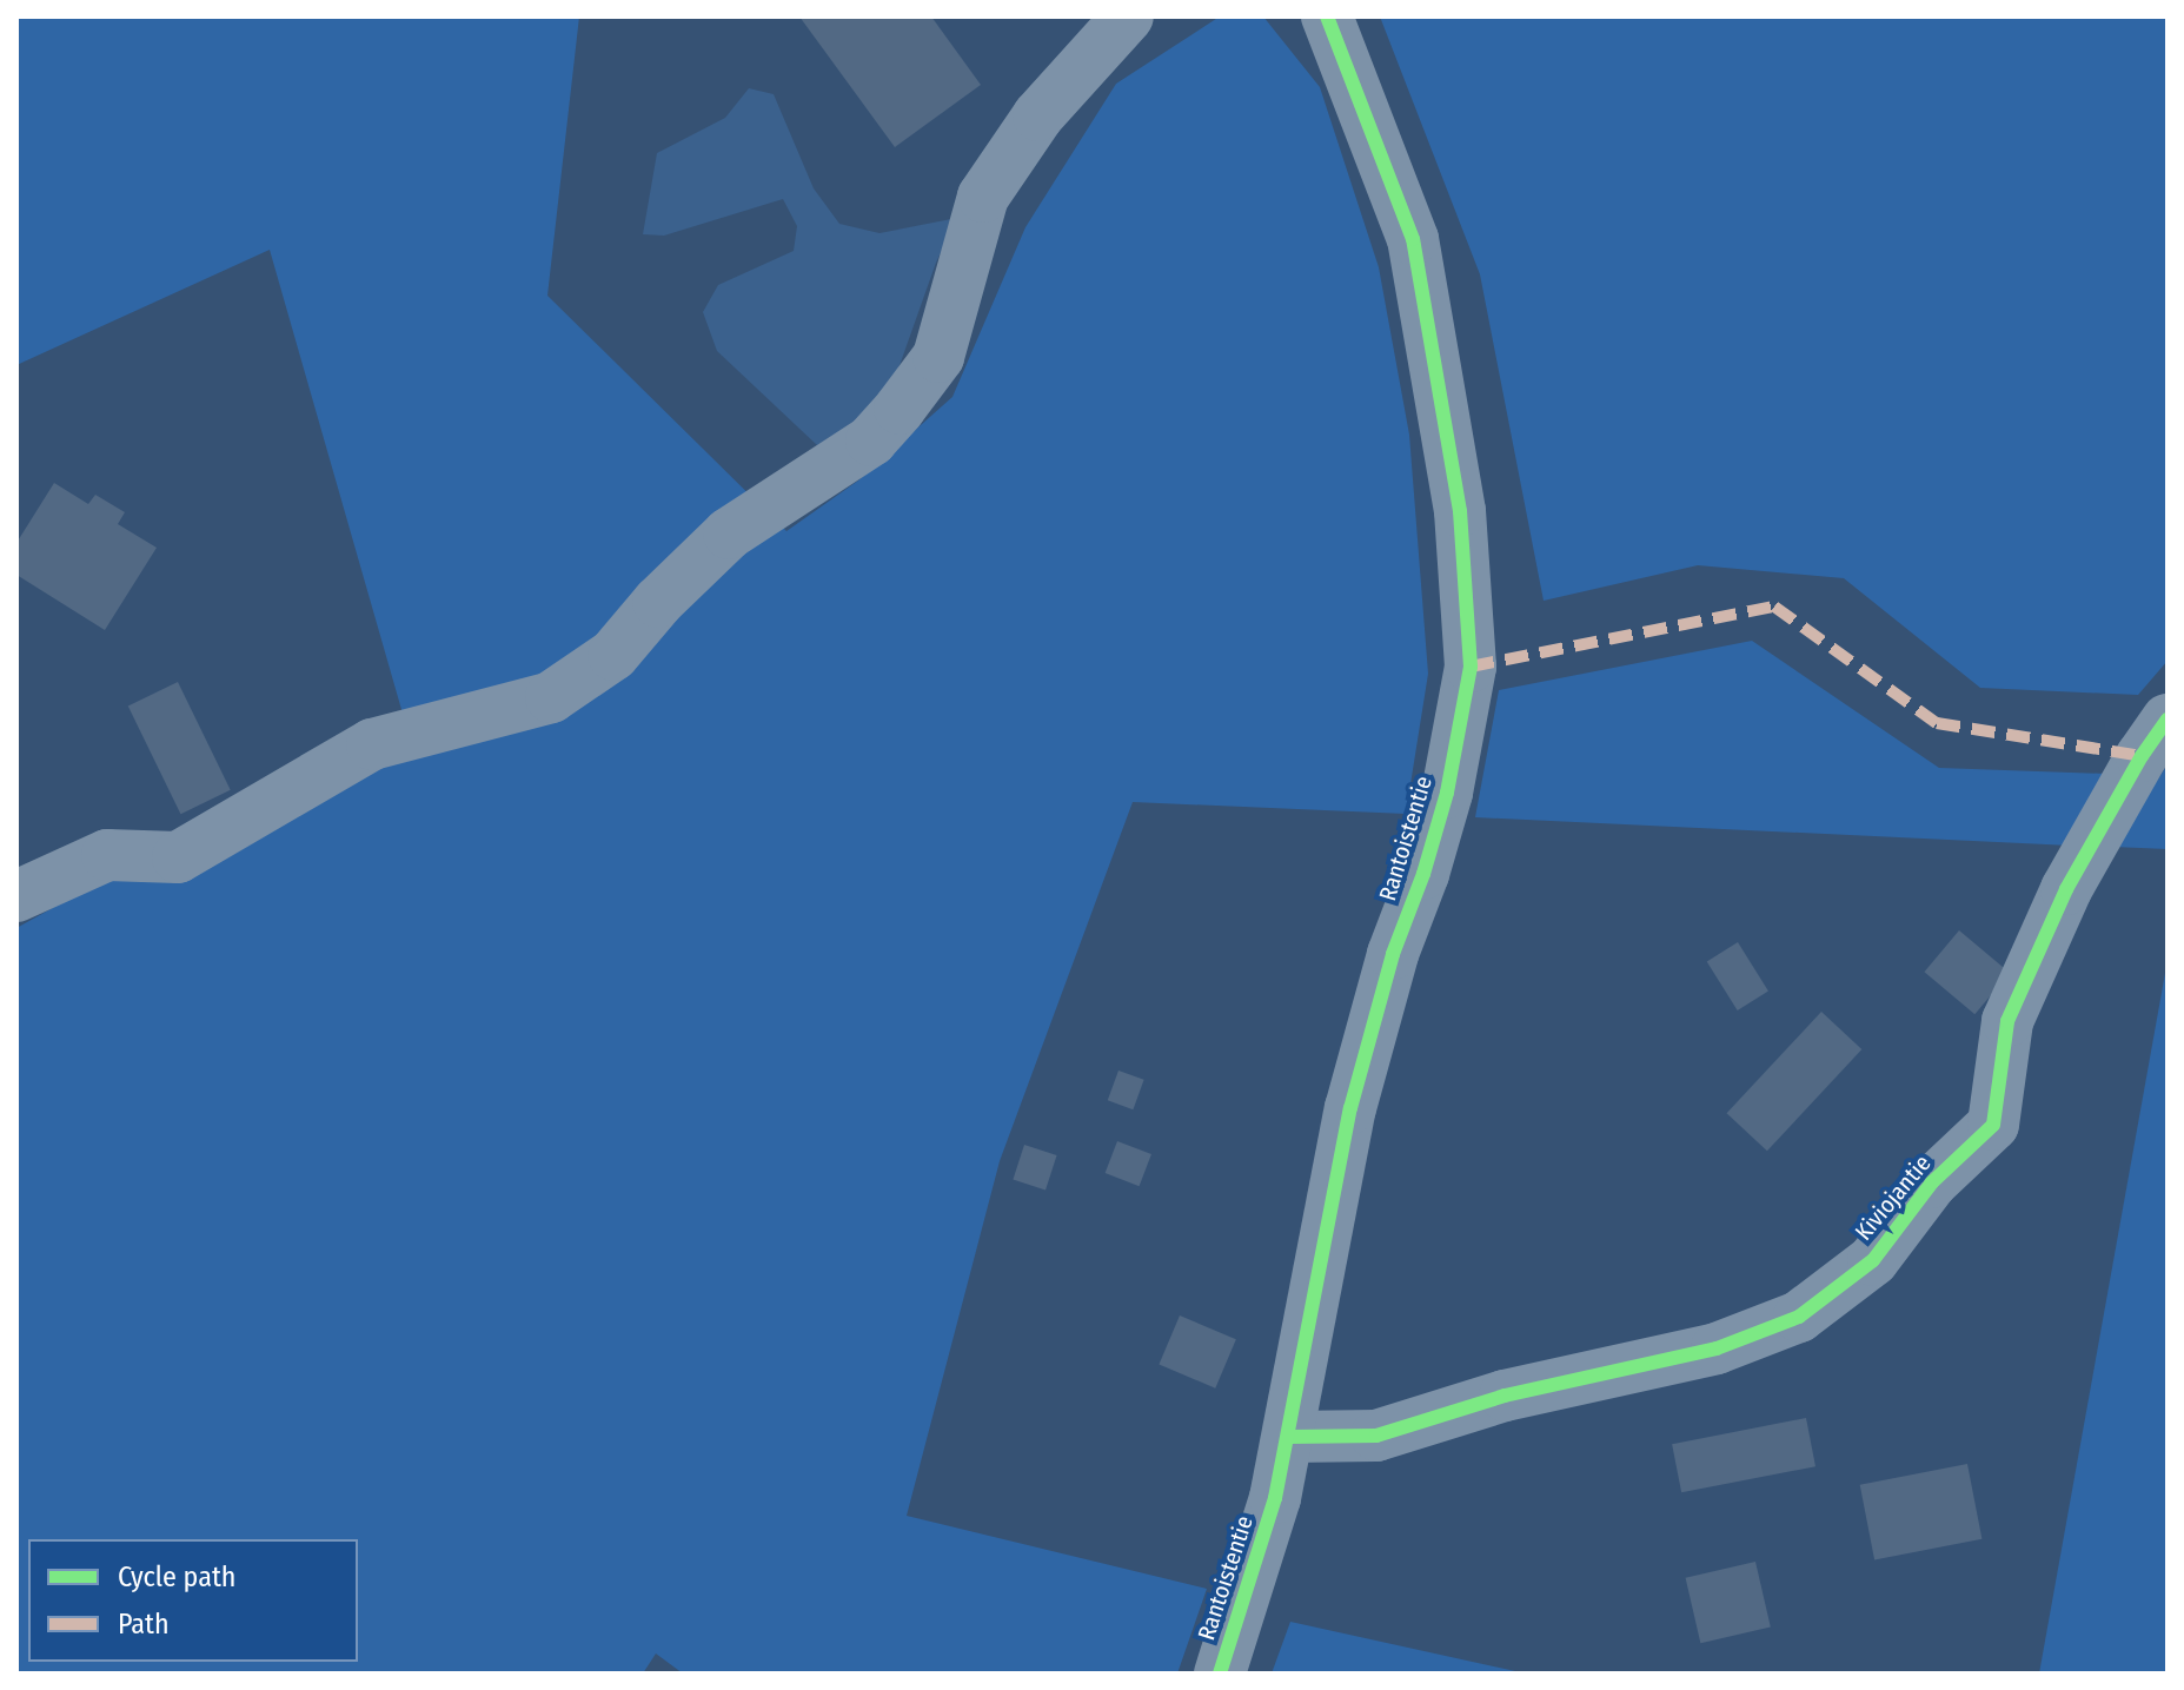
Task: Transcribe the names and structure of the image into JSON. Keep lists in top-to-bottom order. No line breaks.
{"streets":{"street":["Rantoistentie","Kiviojantie"]},"crossings":[["Rantoistentie","Kiviojantie"]],"legend":["Cycle path","Path"]}
